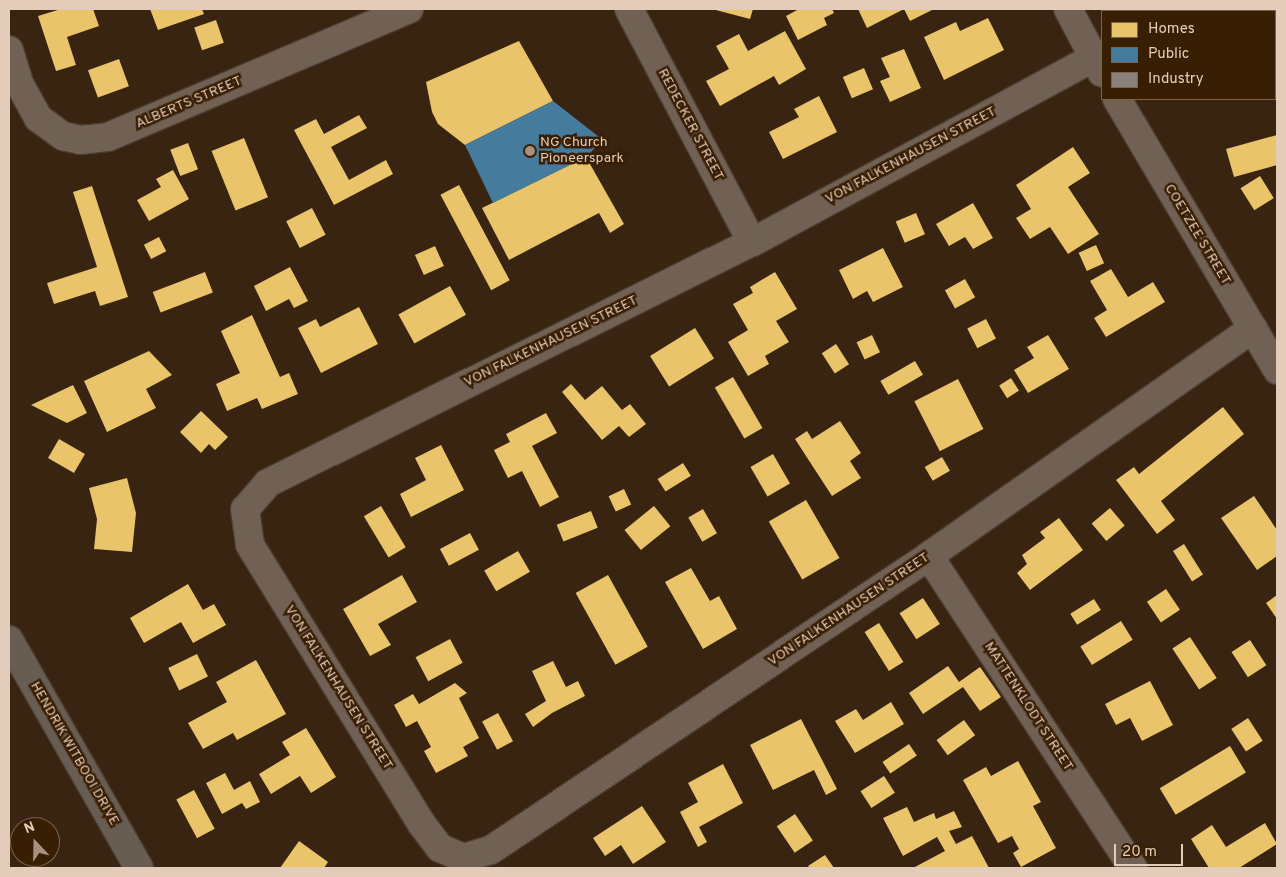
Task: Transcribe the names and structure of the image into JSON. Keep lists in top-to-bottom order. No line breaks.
{"streets":{"main road":["HENDRIK WITBOOI DRIVE"],"street":["ALBERTS STREET","REDECKER STREET","VON FALKENHAUSEN STREET","COETZEE STREET","MATTENKLODT STREET"]},"crossings":[["REDECKER STREET","VON FALKENHAUSEN STREET"],["VON FALKENHAUSEN STREET","COETZEE STREET"],["VON FALKENHAUSEN STREET","MATTENKLODT STREET"]],"places":["NG Church Pioneerspark"],"legend":["Homes","Public","Industry"],"scale_bar":"20 m","north":"top"}
